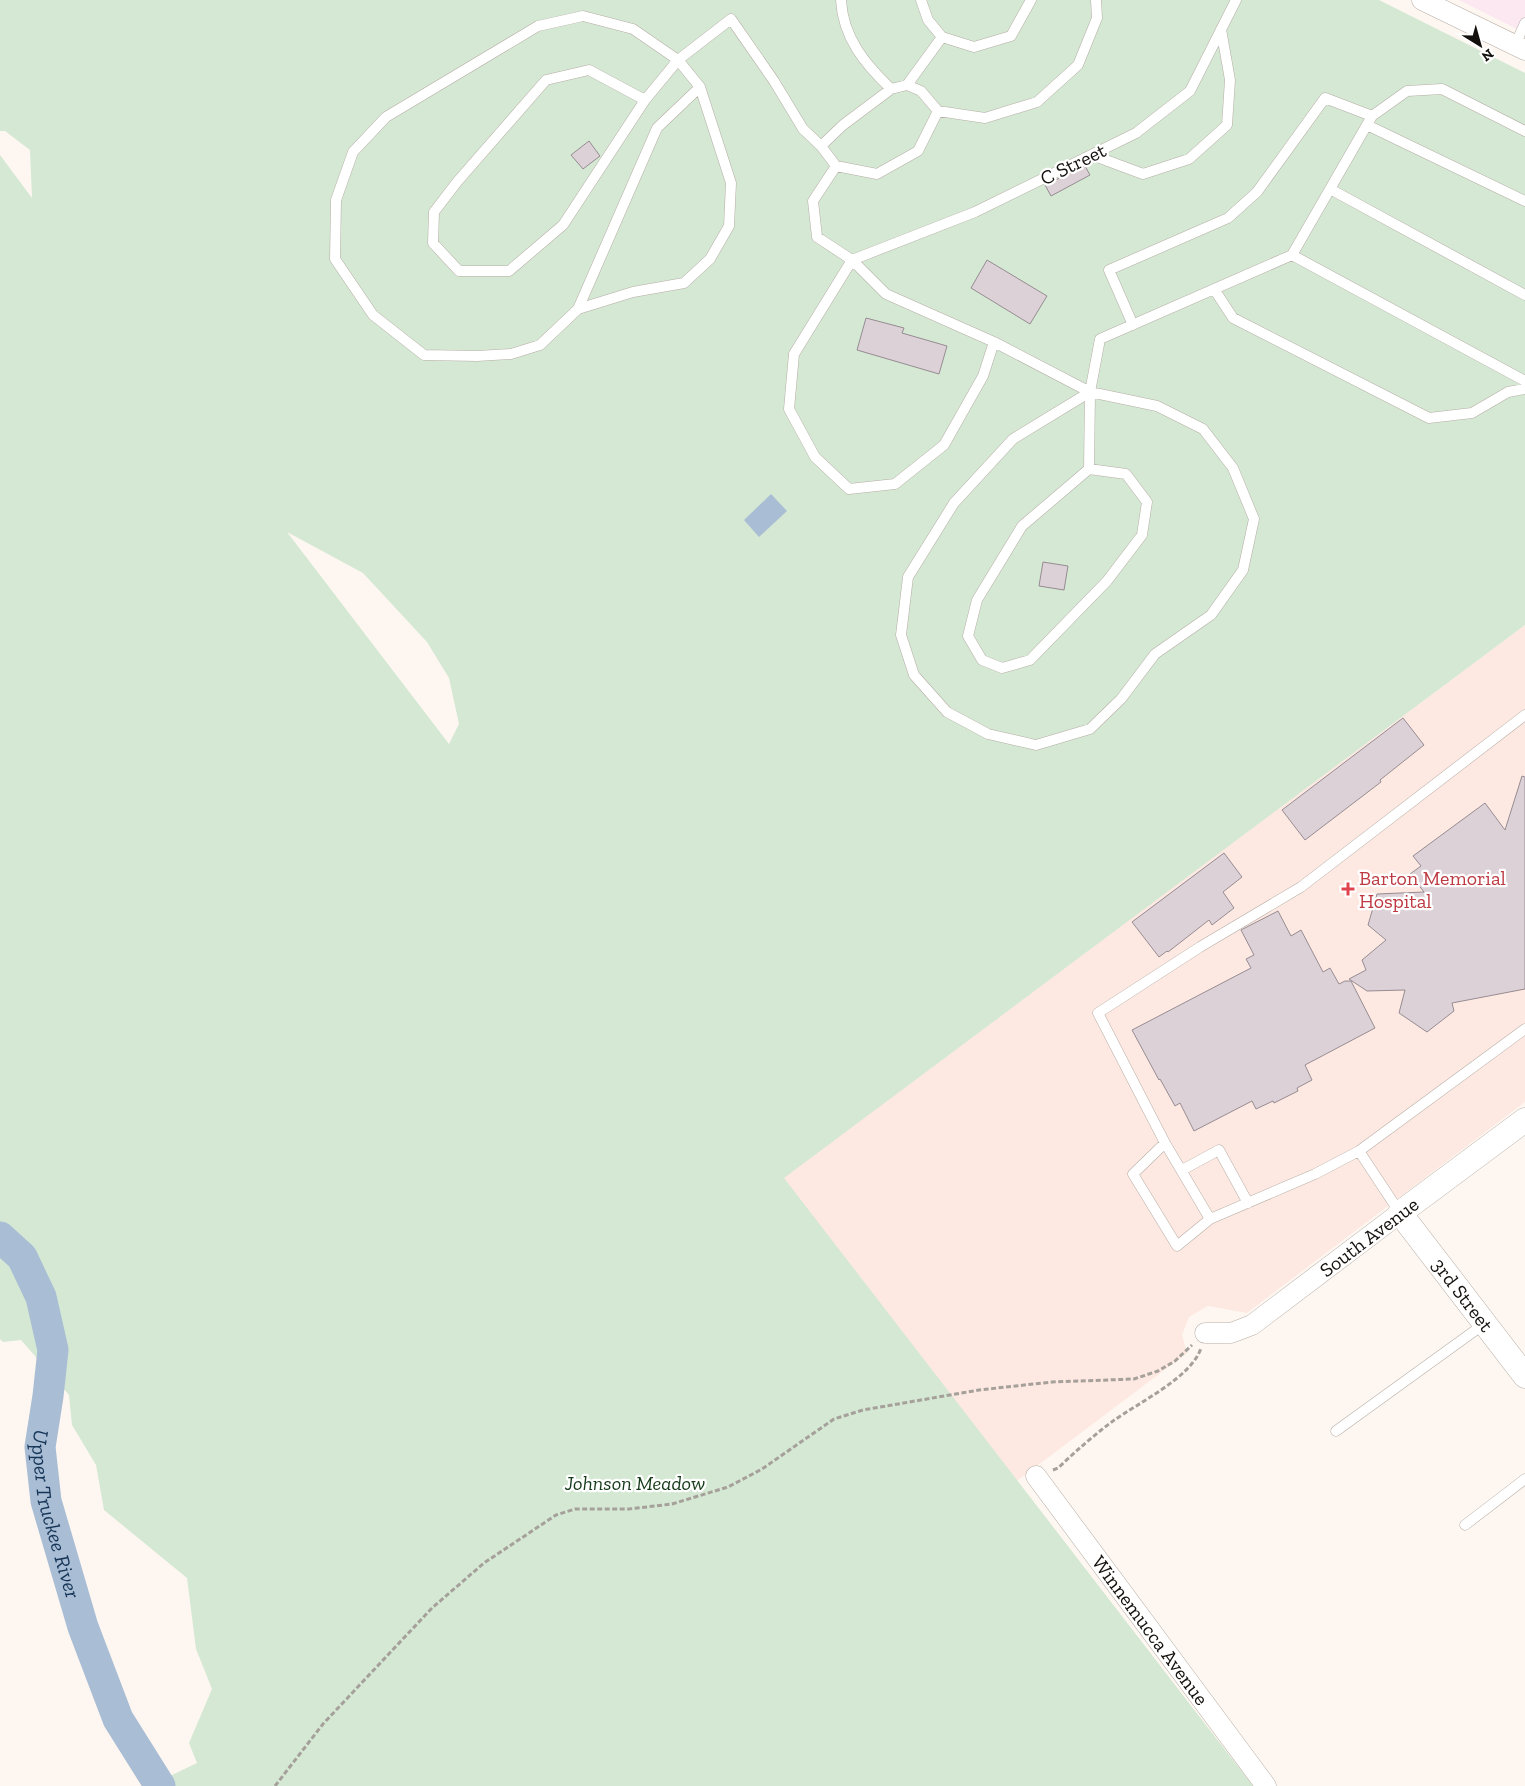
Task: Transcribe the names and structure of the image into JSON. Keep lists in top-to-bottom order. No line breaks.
{"streets":{"street":["South Avenue","3rd Street","Winnemucca Avenue"],"lane":["C Street"]},"crossings":[["South Avenue","3rd Street"]],"water":["Upper Truckee River"],"parks":["Johnson Meadow"],"places":{"health":["Barton Memorial Hospital"]},"north":"bottom right"}
